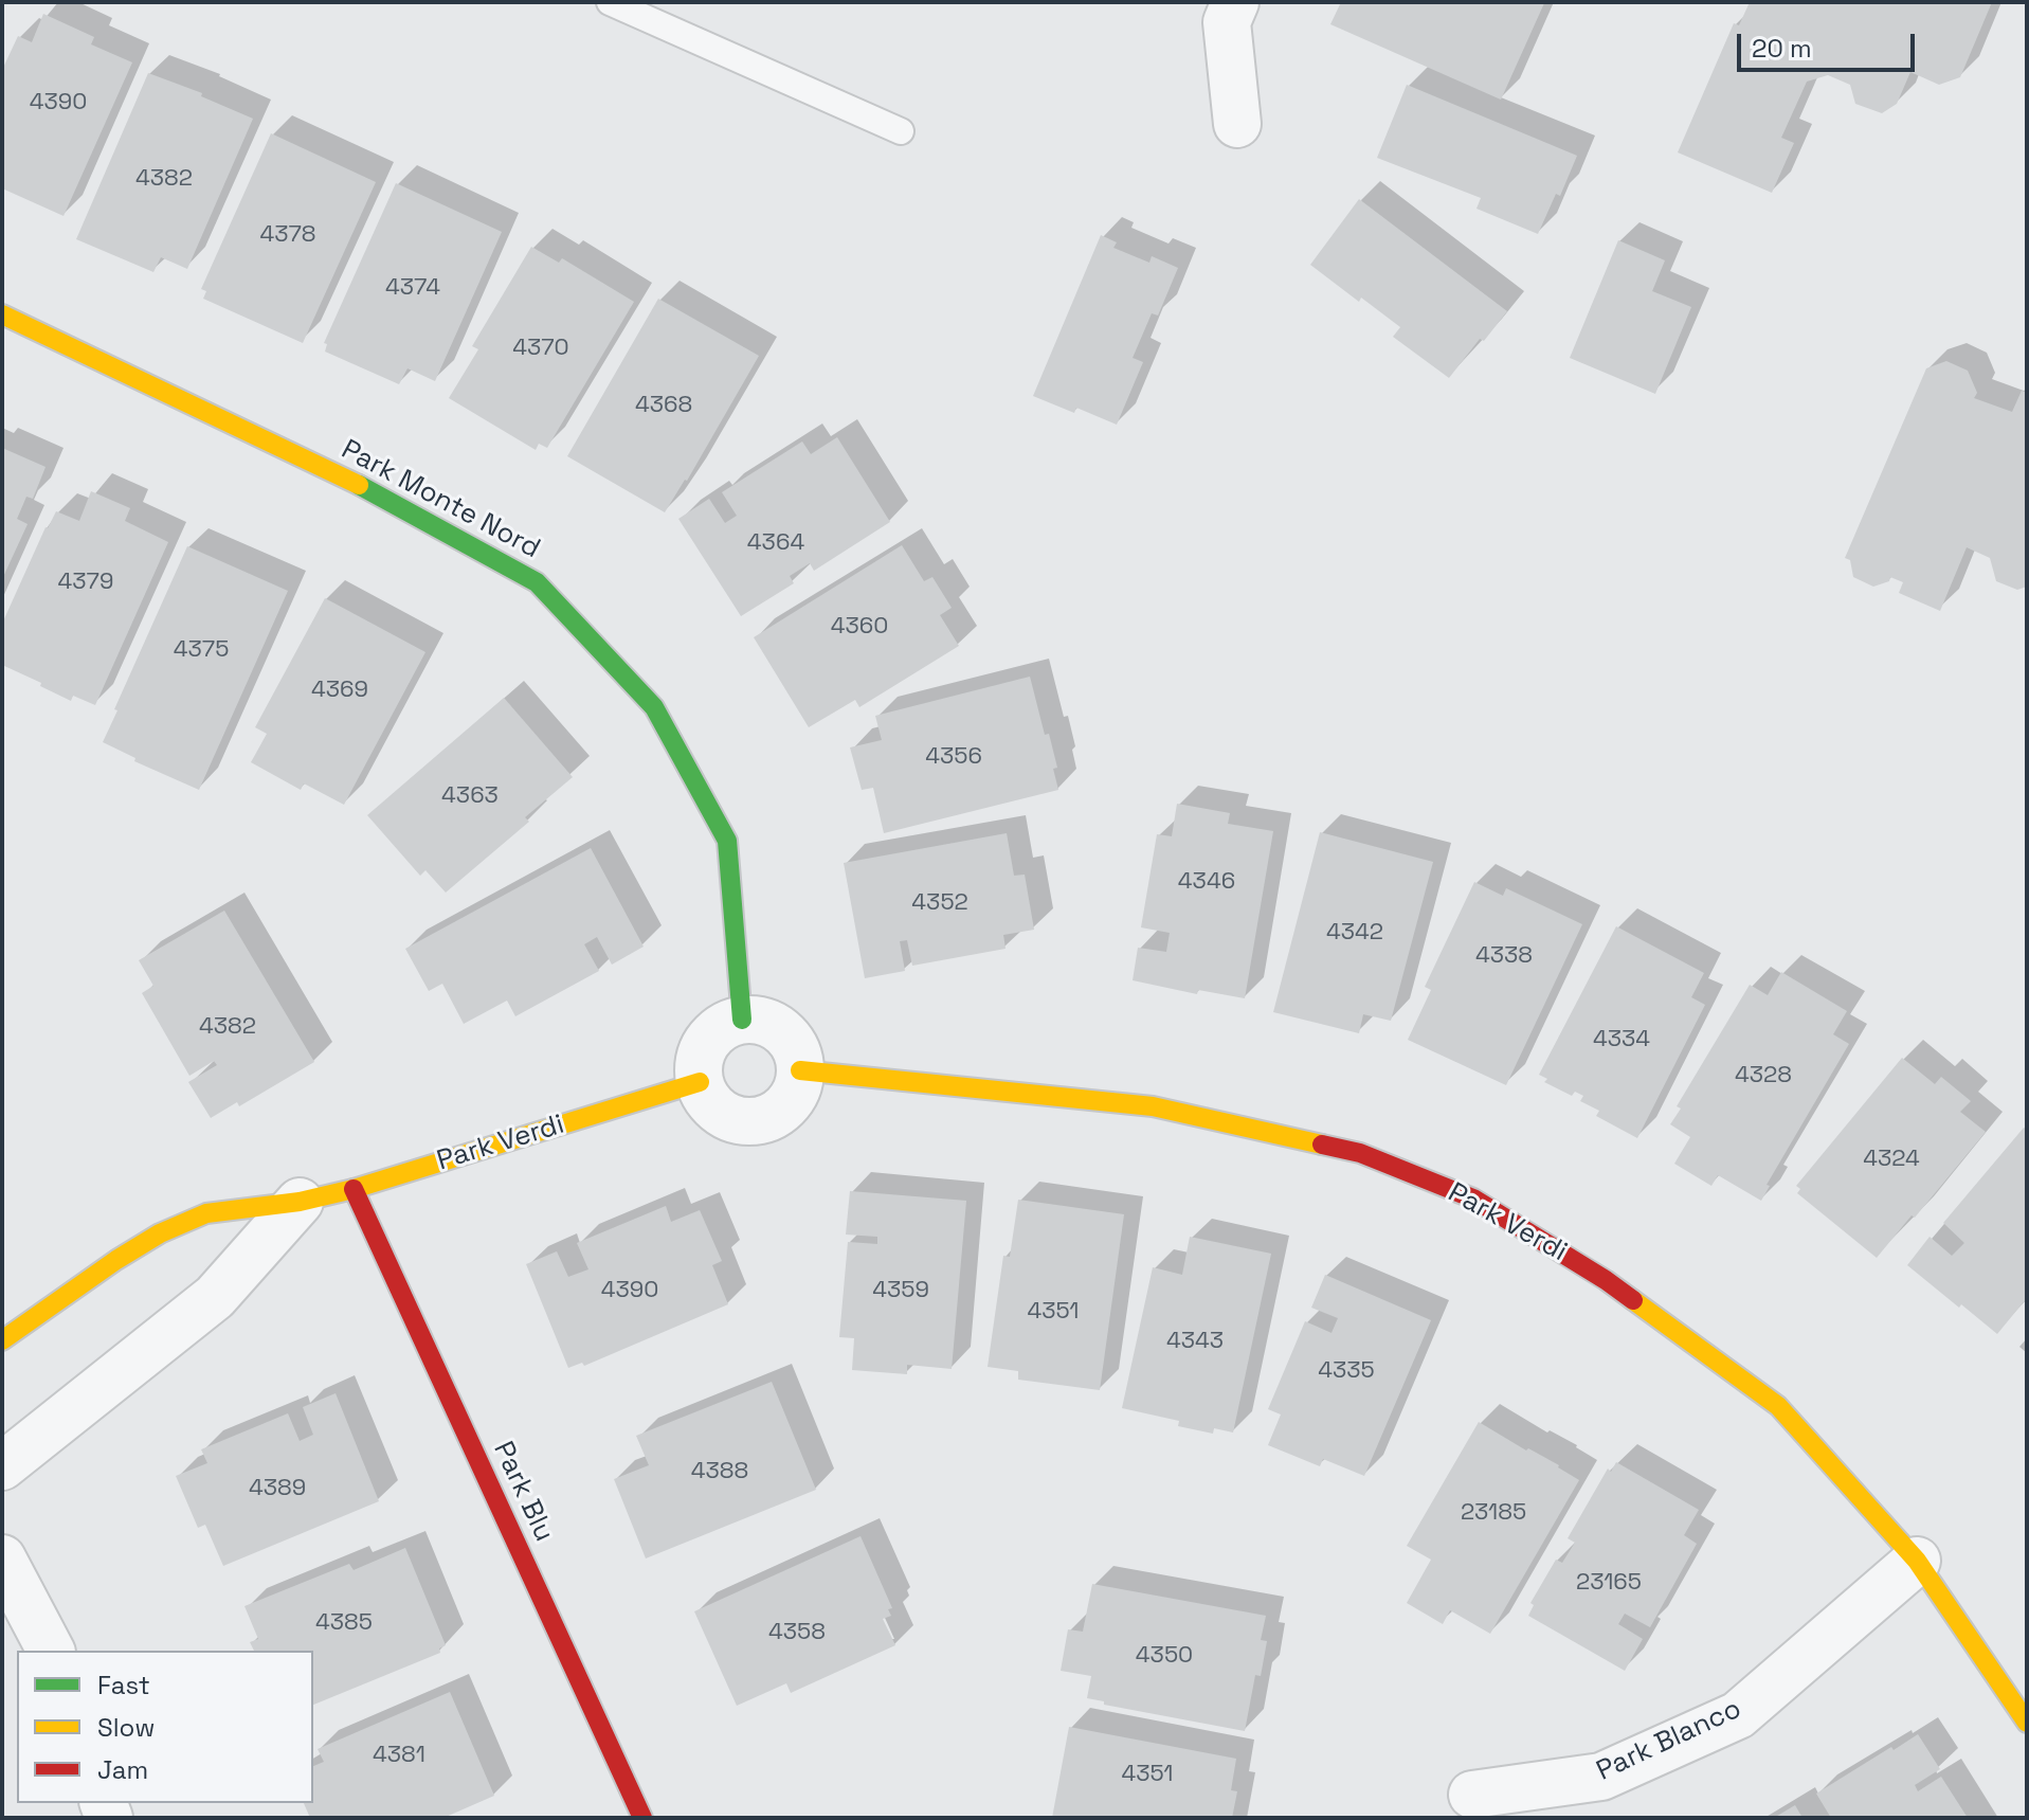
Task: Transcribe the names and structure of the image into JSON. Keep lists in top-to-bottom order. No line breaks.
{"streets":{"street":["Park Monte Nord","Park Verdi","Park Blu","Park Blanco"]},"crossings":[["Park Monte Nord","Park Verdi"],["Park Verdi","Park Blu"],["Park Verdi","Park Blanco"]],"house_numbers":["4390","4382","4378","4374","4370","4368","4364","4379","4360","4375","4369","4356","4363","4346","4352","4342","4338","4382","4334","4328","4324","4390","4359","4351","4343","4335","4388","4389","23185","23165","4385","4358","4350","4381","4351"],"legend":["Fast","Slow","Jam"],"scale_bar":"20 m"}
